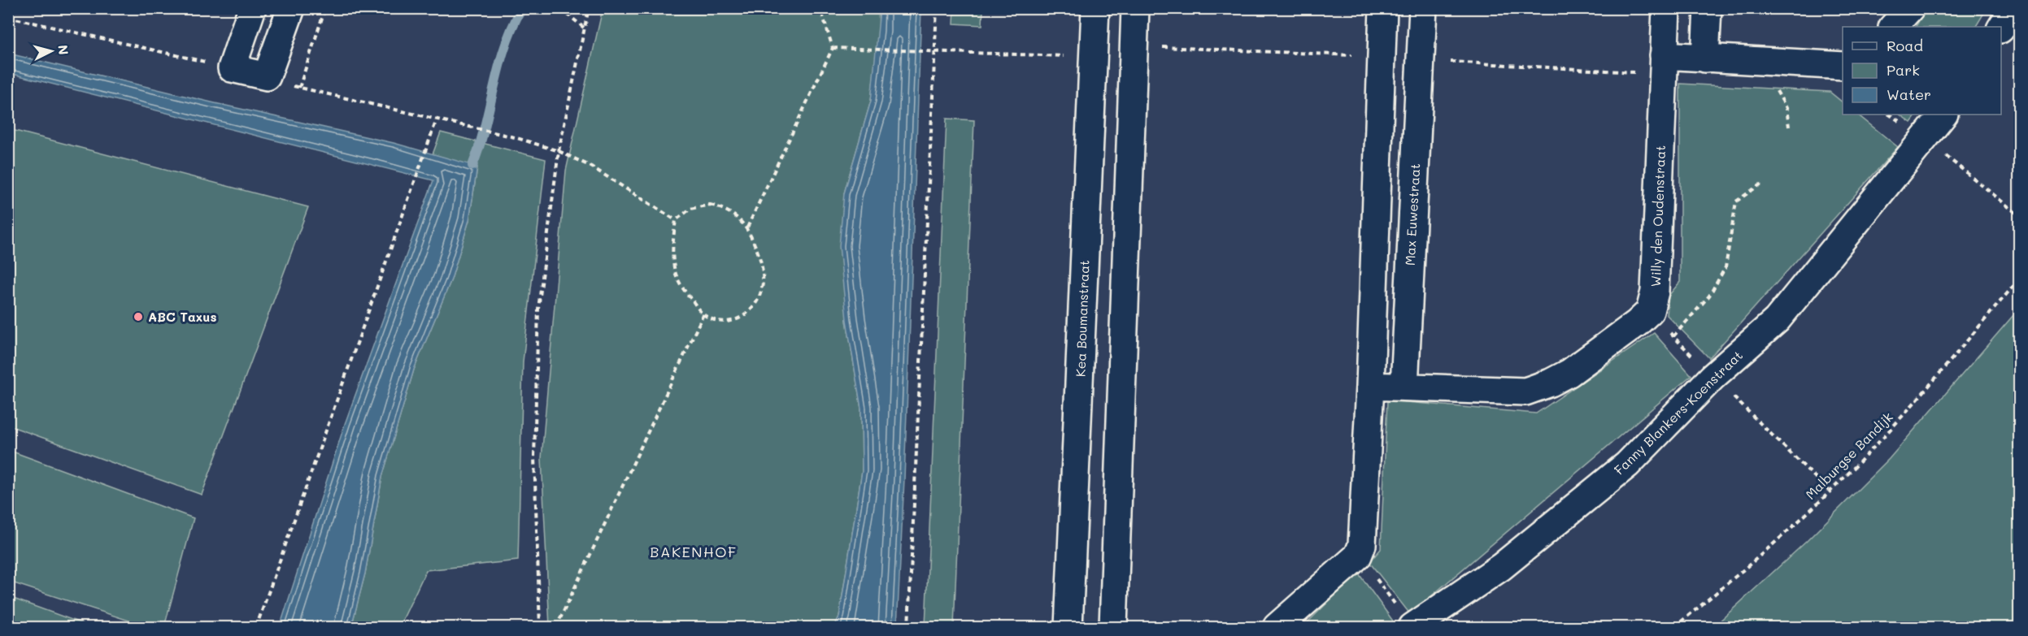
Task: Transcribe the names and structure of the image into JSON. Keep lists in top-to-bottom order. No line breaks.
{"streets":{"street":["Max Euwestraat","Willy den Oudenstraat","Kea Boumanstraat","Fanny Blankers-Koenstraat"],"path":["Malburgse Bandijk"]},"districts":["BAKENHOF"],"places":["ABC Taxus"],"legend":["Road","Park","Water"],"north":"right"}
